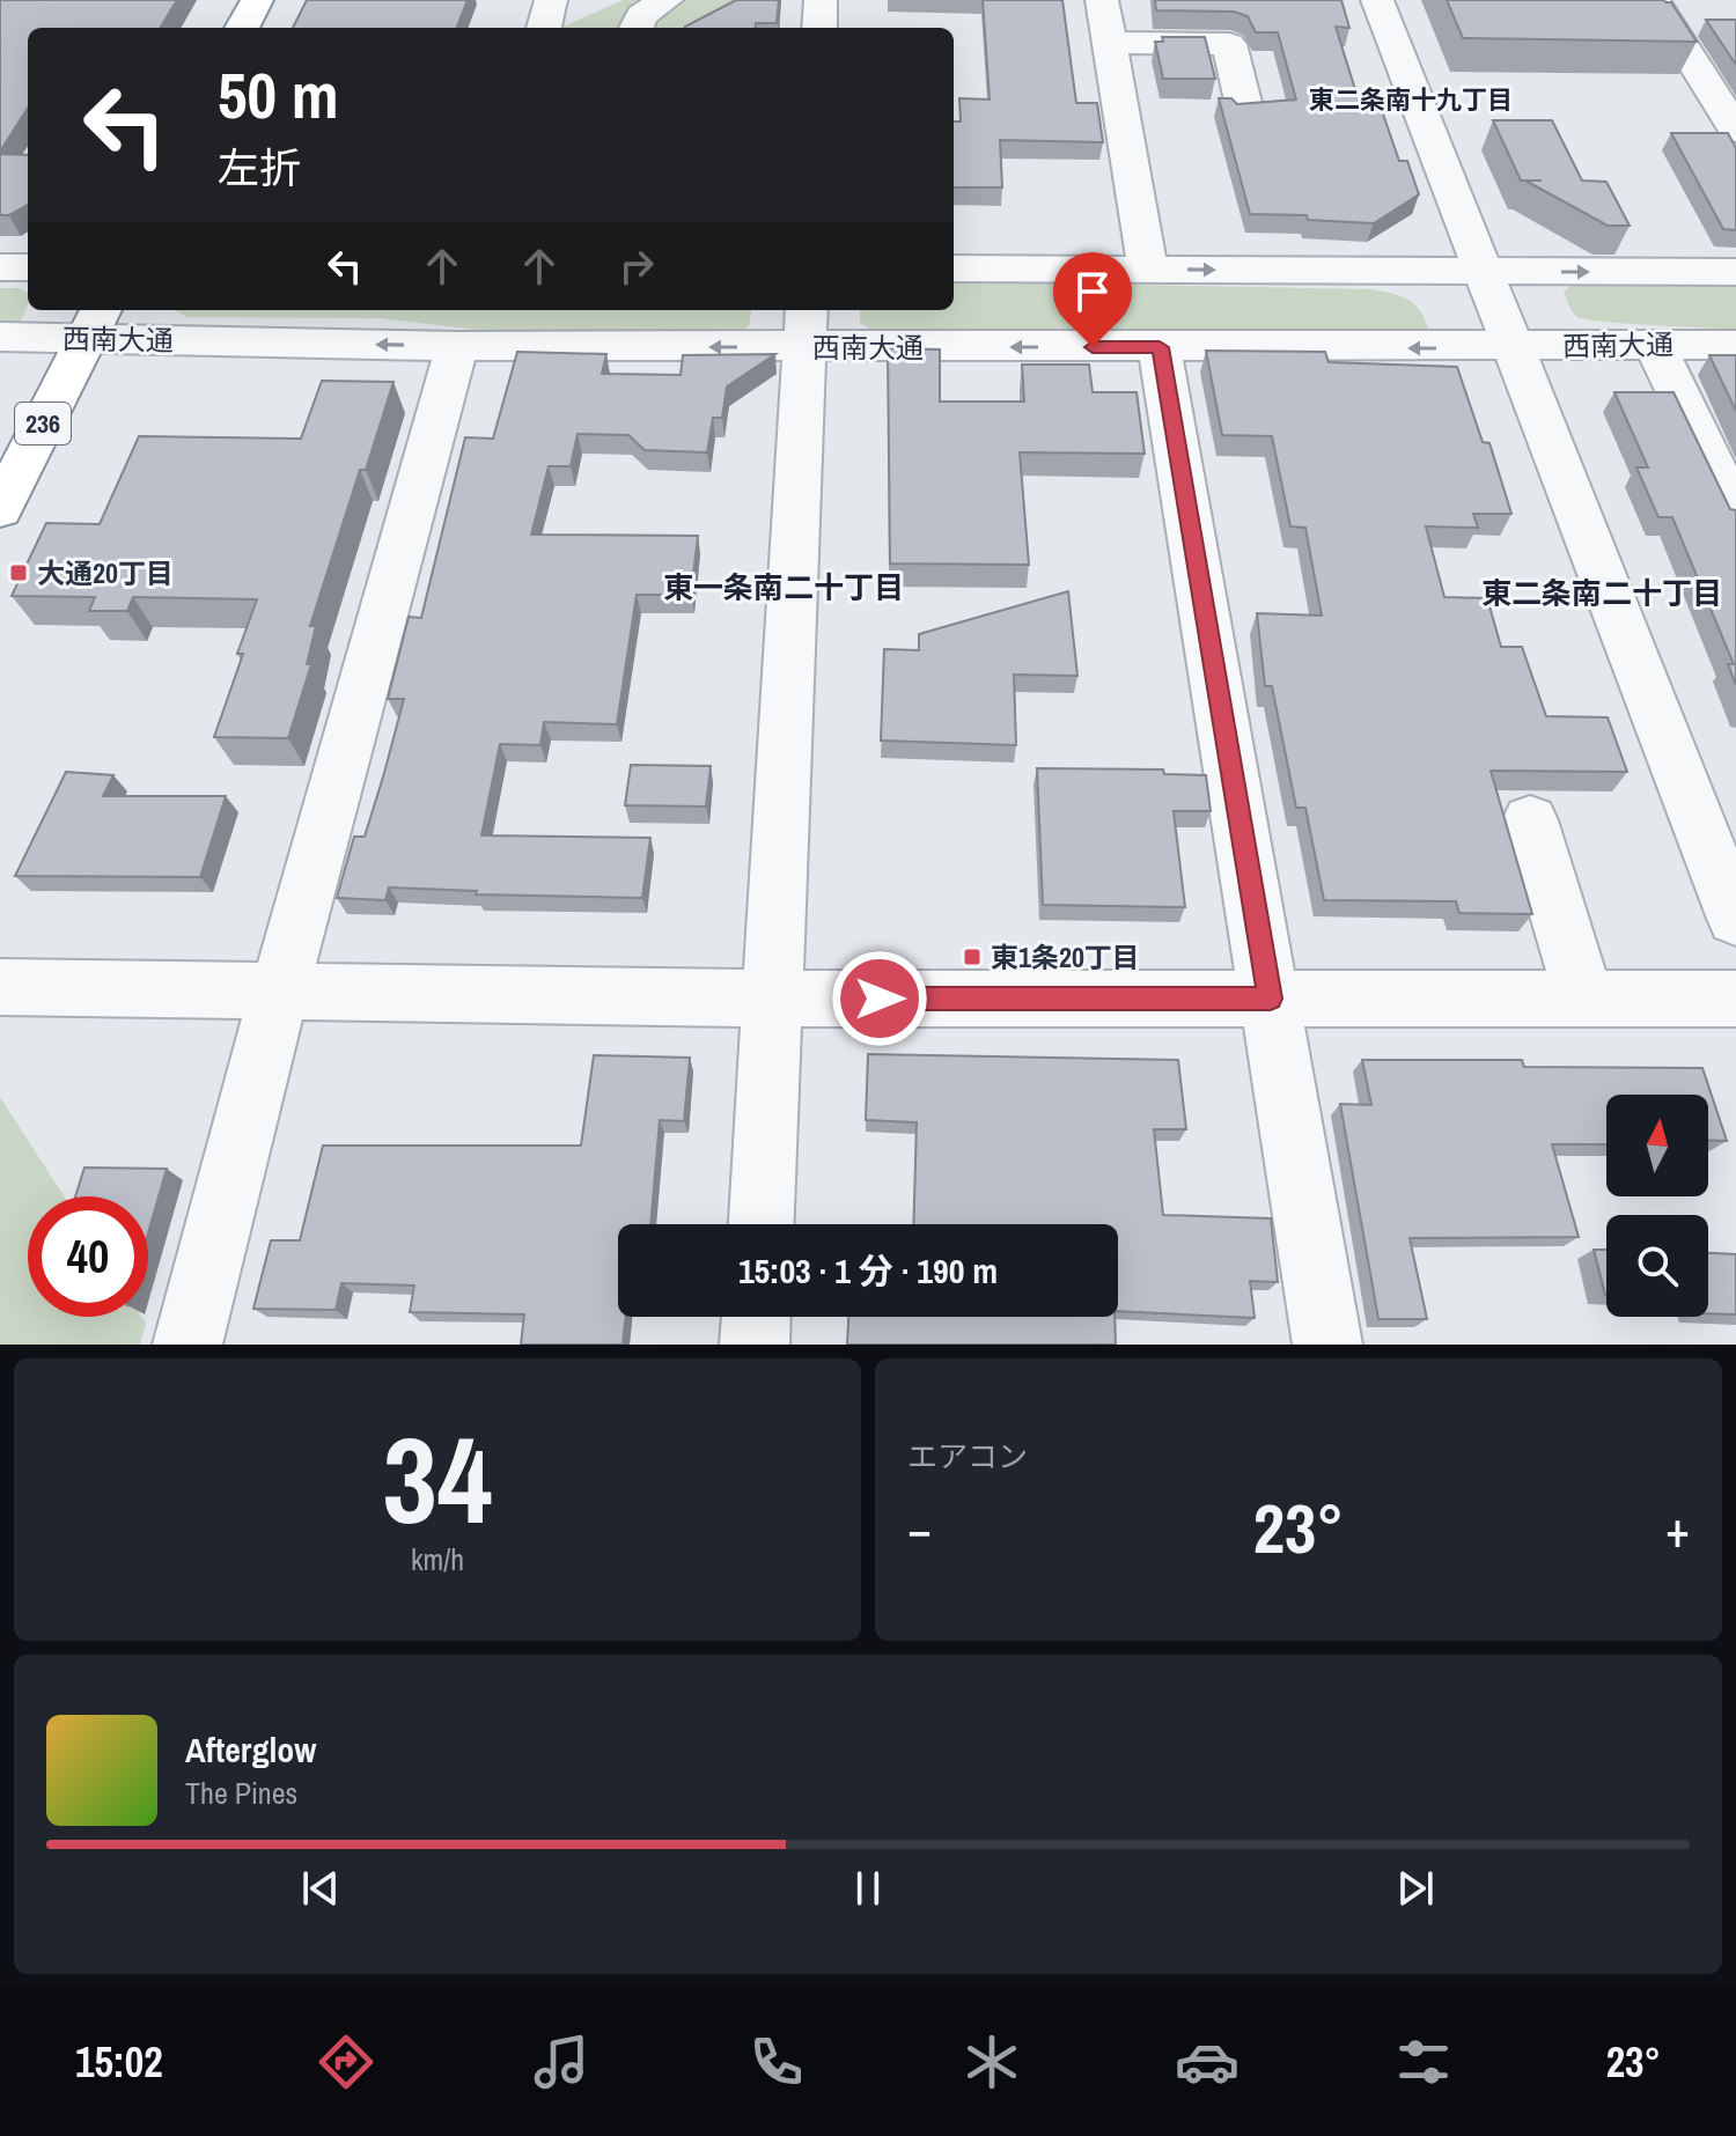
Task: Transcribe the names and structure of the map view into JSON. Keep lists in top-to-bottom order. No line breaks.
{"streets":{"highway":["236"],"street":["西南大通"]},"crossings":[["西南大通","236"]],"districts":["東二条南十九丁目","東一条南二十丁目","東二条南二十丁目"],"places":{"transit":["大通20丁目","東1条20丁目"]},"north":"top","page":{"turn":["50 m","左折"],"limit":"40","trip":"15:03 · 1 分 · 190 m","tile":[["34","km/h"],"エアコン"],"heat":["−","23°","+"],"song":["Afterglow","The Pines"],"tabs":["15:02","23°"]}}
